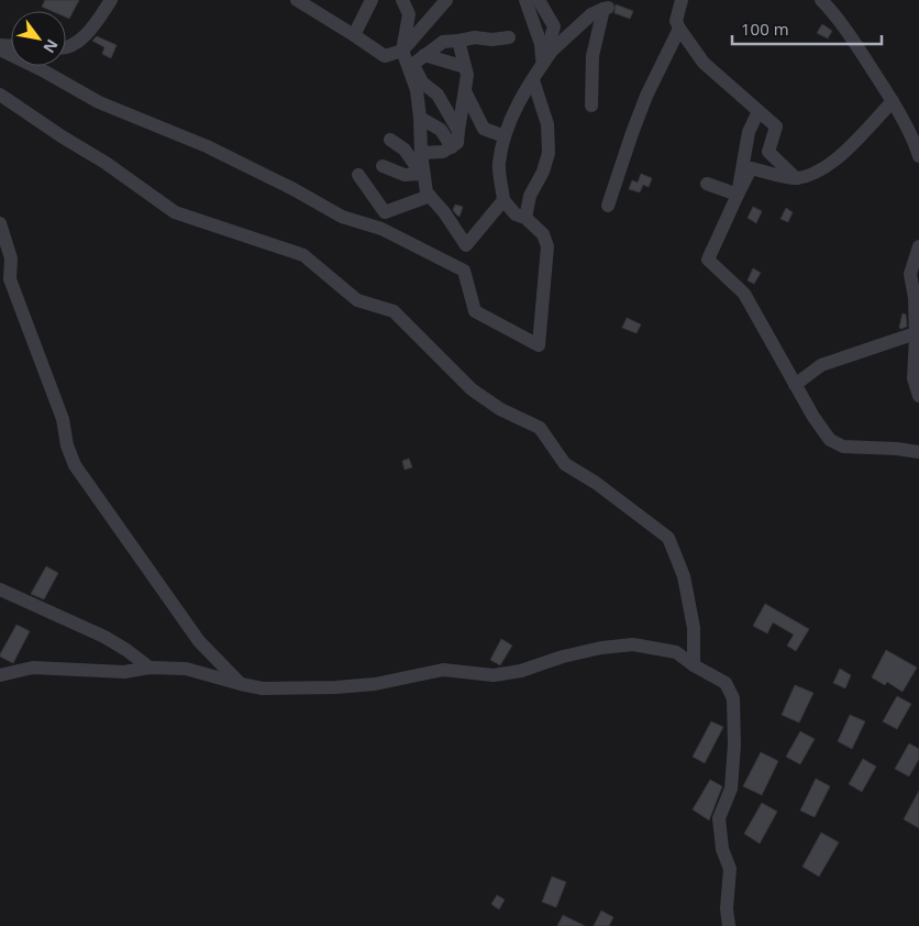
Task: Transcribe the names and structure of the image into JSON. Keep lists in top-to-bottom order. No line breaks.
{"scale_bar":"100 m","north":"bottom right"}
